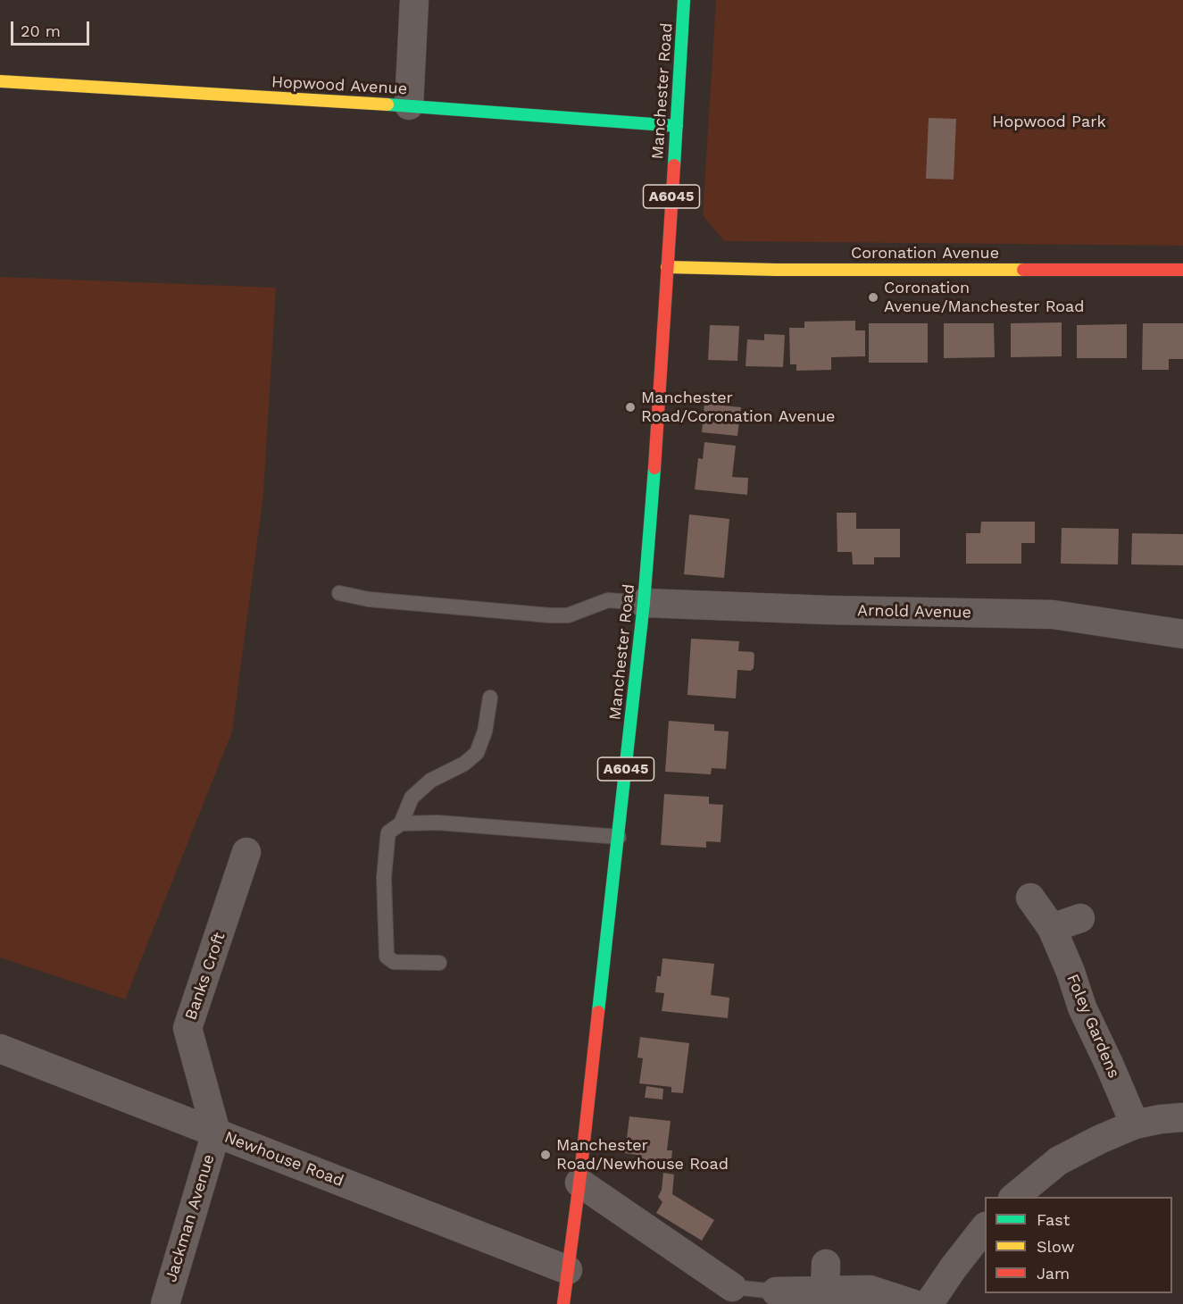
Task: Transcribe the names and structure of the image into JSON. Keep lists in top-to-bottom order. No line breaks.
{"streets":{"main road":["Hopwood Avenue","Manchester Road","A6045","Coronation Avenue"],"street":["Arnold Avenue","Banks Croft","Foley Gardens","Newhouse Road","Jackman Avenue"]},"crossings":[["Hopwood Avenue","Manchester Road"],["Manchester Road","Coronation Avenue"],["Manchester Road","Arnold Avenue"],["Manchester Road","Newhouse Road"],["Banks Croft","Newhouse Road"],["Banks Croft","Jackman Avenue"],["Newhouse Road","Jackman Avenue"]],"parks":["Hopwood Park"],"places":["Coronation Avenue/Manchester Road","Manchester Road/Coronation Avenue","Manchester Road/Newhouse Road"],"legend":["Fast","Slow","Jam"],"scale_bar":"20 m"}
